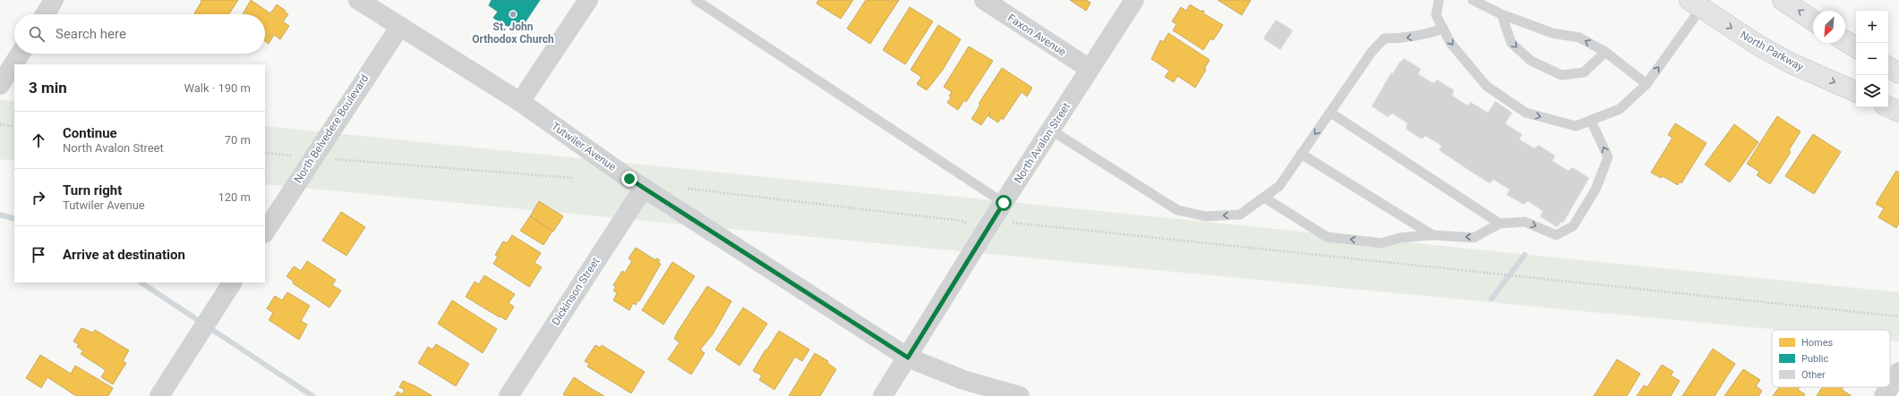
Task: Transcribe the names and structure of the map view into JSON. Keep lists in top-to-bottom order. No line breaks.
{"streets":{"main road":["North Parkway"],"street":["Faxon Avenue","North Belvedere Boulevard","North Avalon Street","Tutwiler Avenue","Dickinson Street"]},"crossings":[["Faxon Avenue","North Avalon Street"],["North Belvedere Boulevard","Tutwiler Avenue"],["North Avalon Street","Tutwiler Avenue"],["Tutwiler Avenue","Dickinson Street"]],"one_way":["North Parkway"],"places":["St. John Orthodox Church"],"legend":["Homes","Public","Other"],"north":"bottom left","page":{"map_buttons":["+","−"],"search":"Search here","heading":["3 min","Walk · 190 m"],"list":[["Continue","North Avalon Street","70 m"],["Turn right","Tutwiler Avenue","120 m"],"Arrive at destination"]}}
